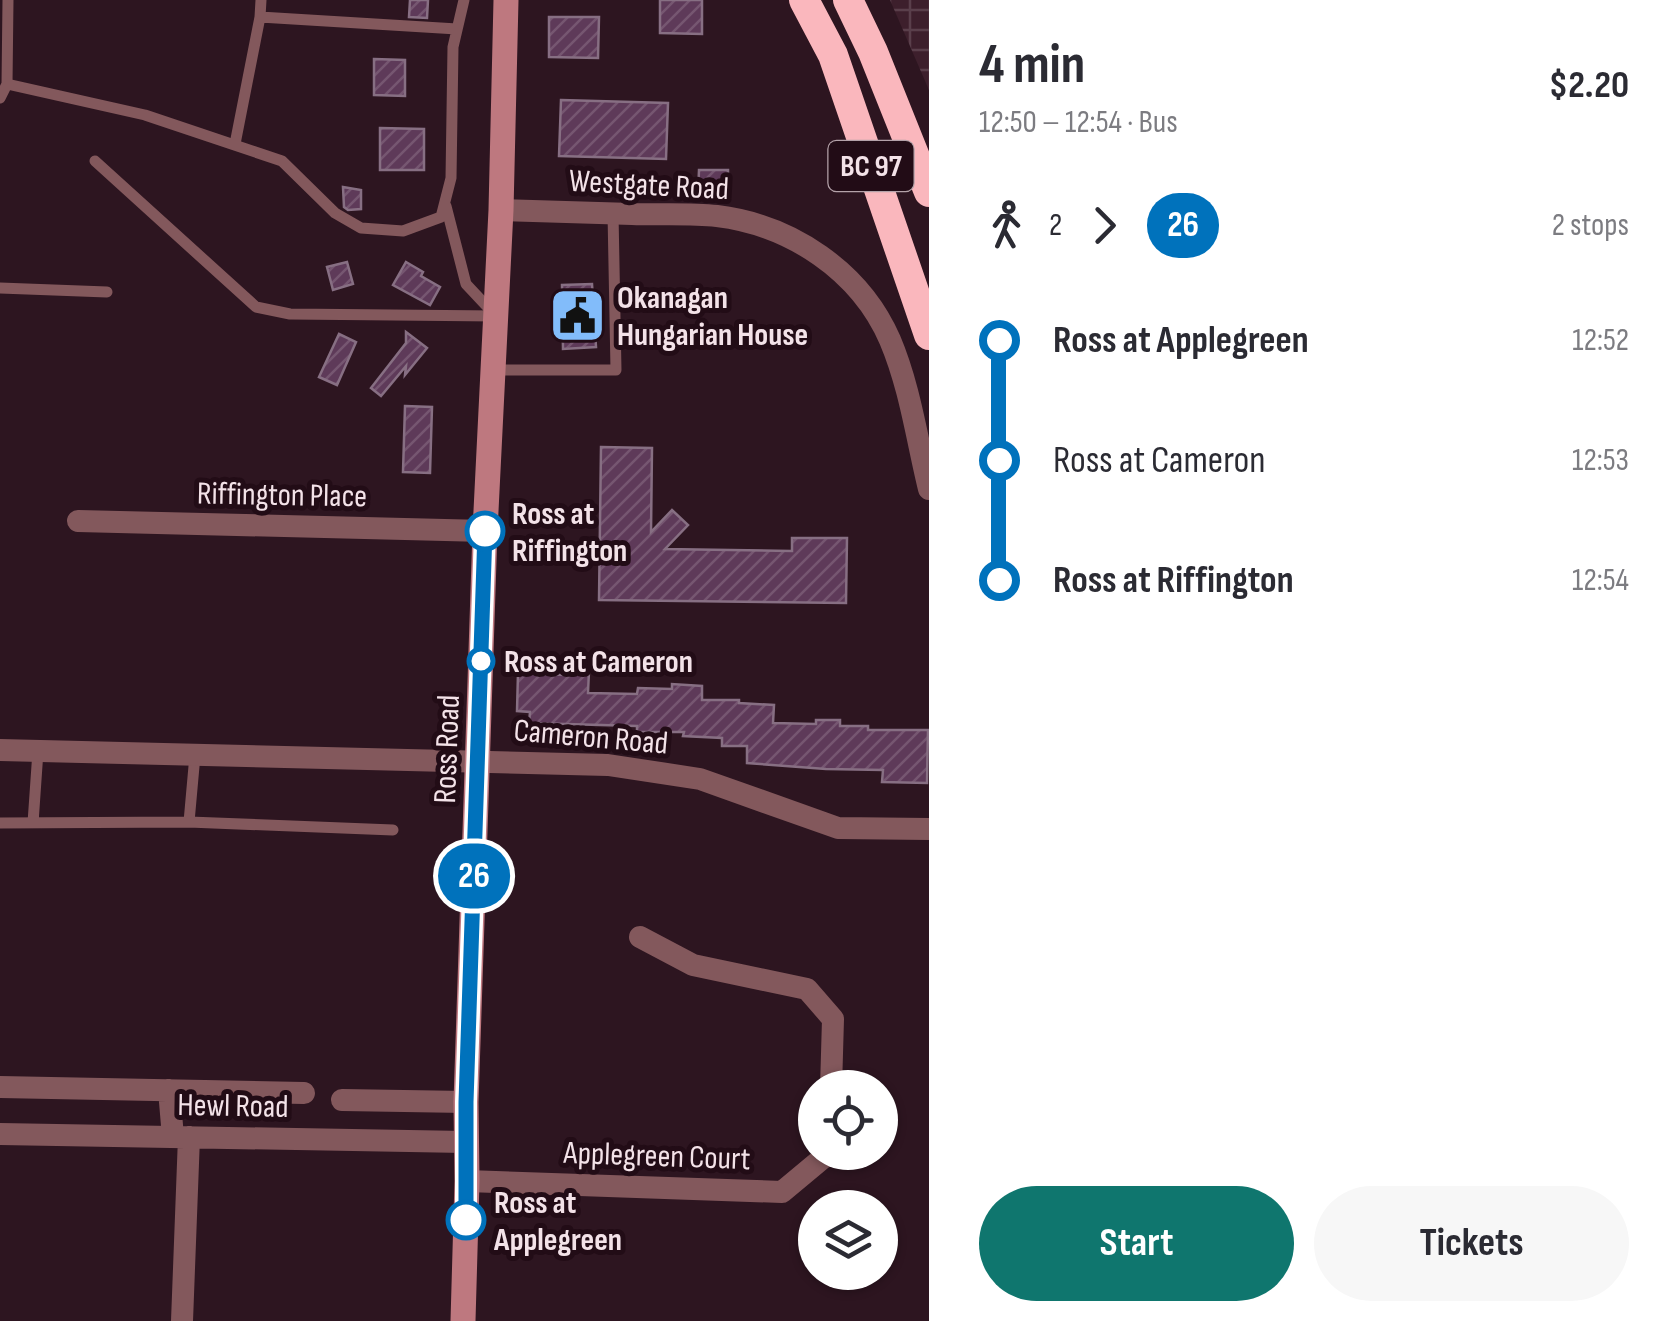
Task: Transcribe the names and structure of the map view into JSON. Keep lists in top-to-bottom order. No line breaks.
{"streets":{"highway":["BC 97"],"street":["Westgate Road","Riffington Place","Cameron Road","Ross Road","Hewl Road","Applegreen Court"]},"crossings":[["Westgate Road","Ross Road"],["Riffington Place","Ross Road"],["Cameron Road","Ross Road"],["Ross Road","Hewl Road"],["Ross Road","Applegreen Court"]],"places":{"public building":["Okanagan Hungarian House"],"other":["Ross at Riffington","Ross at Cameron","Ross at Applegreen"]},"lines":["bus line 26"],"page":{"on_map":"26","heading":["4 min","12:50 – 12:54 · Bus","$2.20"],"legs":["2","26","2 stops"],"list":[{"name":"Ross at Applegreen","value":"12:52"},{"name":"Ross at Cameron","value":"12:53"},{"name":"Ross at Riffington","value":"12:54"}],"buttons":["Start","Tickets"]}}
